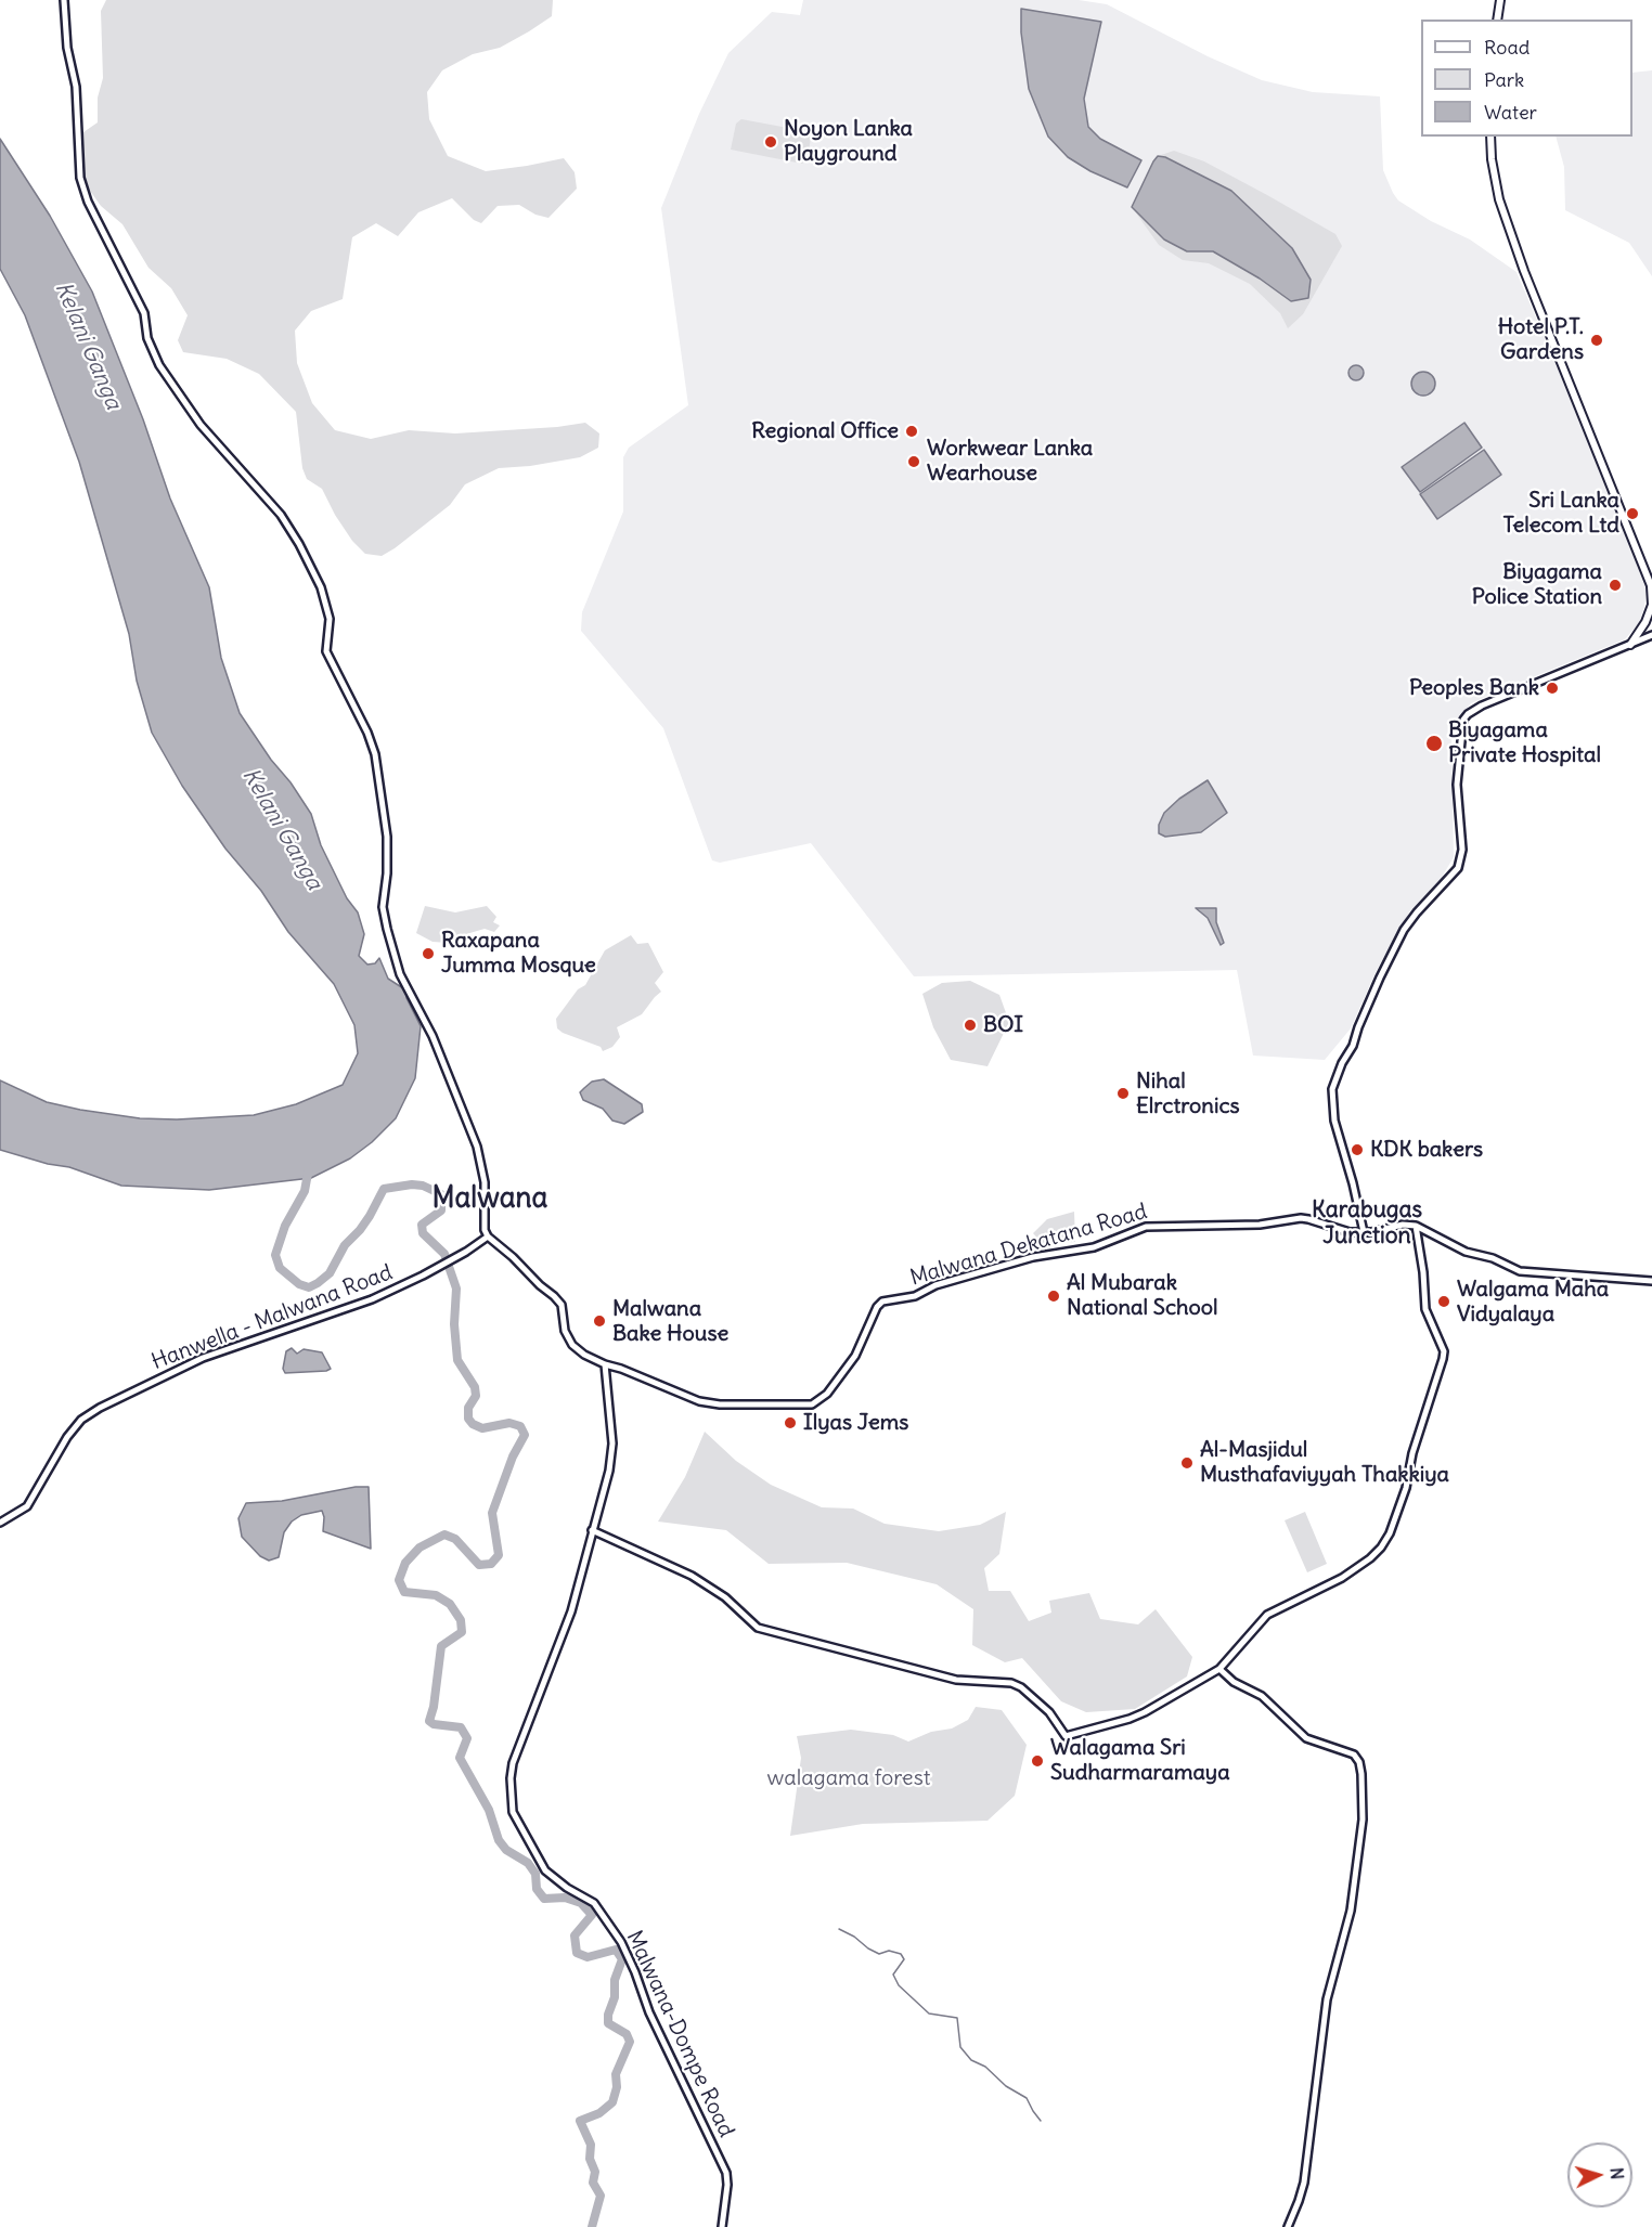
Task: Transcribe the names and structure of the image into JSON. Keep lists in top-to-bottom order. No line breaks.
{"streets":{"street":["Malwana Dekatana Road","Hanwella - Malwana Road","Malwana-Dompe Road"]},"crossings":[["Malwana Dekatana Road","Hanwella - Malwana Road"],["Malwana Dekatana Road","Malwana-Dompe Road"]],"districts":["Malwana","Karabugas Junction"],"water":["Kelani Ganga"],"parks":["walagama forest"],"places":["Noyon Lanka Playground","Hotel P.T. Gardens","Regional Office","Workwear Lanka Wearhouse","Sri Lanka Telecom Ltd","Biyagama Police Station","Peoples Bank","Biyagama Private Hospital","Raxapana Jumma Mosque","BOI","Nihal Elrctronics","KDK bakers","Al Mubarak National School","Walgama Maha Vidyalaya","Malwana Bake House","Ilyas Jems","Al-Masjidul Musthafaviyyah Thakkiya","Walagama Sri Sudharmaramaya"],"legend":["Road","Park","Water"],"north":"right"}
